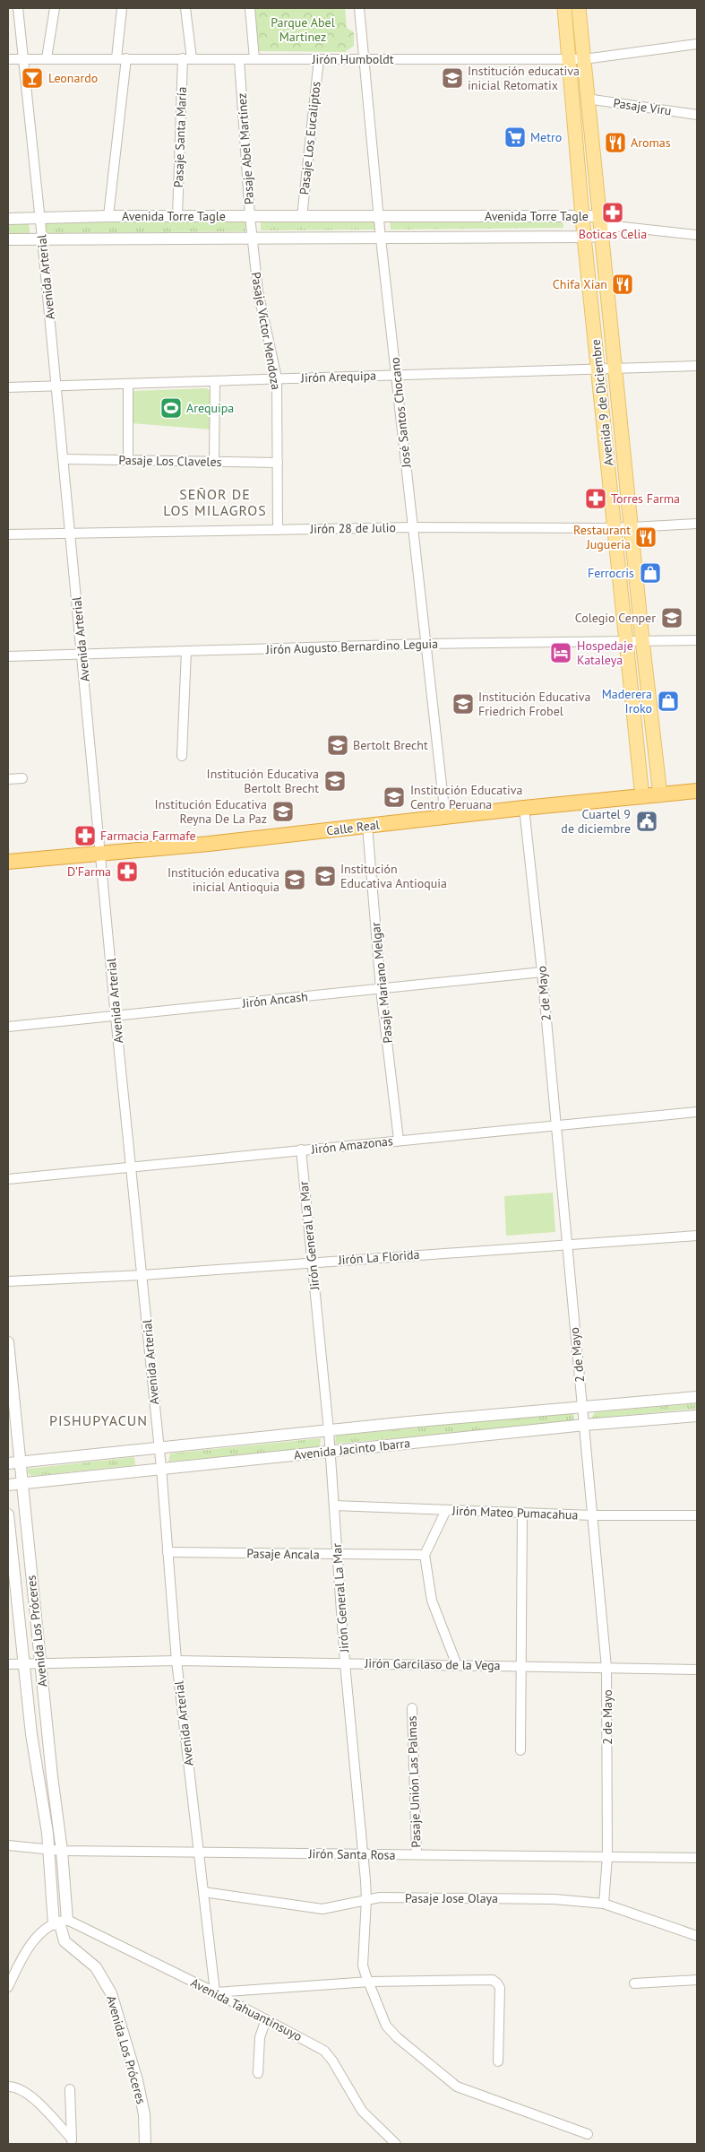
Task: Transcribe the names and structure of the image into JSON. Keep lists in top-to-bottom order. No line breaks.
{"streets":{"highway":["Calle Real"],"main road":["Avenida 9 de Diciembre"],"street":["Jirón Humboldt","Pasaje Viru","Pasaje Santa María","Pasaje Los Eucaliptos","Pasaje Abel Martínez","Avenida Torre Tagle","Avenida Arterial","Pasaje Víctor Mendoza","Jirón Arequipa","José Santos Chocano","Pasaje Los Claveles","Jirón 28 de Julio","Jirón Augusto Bernardino Leguia","Pasaje Mariano Melgar","2 de Mayo","Jirón Ancash","Jirón Amazonas","Jirón General La Mar","Jirón La Florida","Avenida Jacinto Ibarra","Jirón Mateo Pumacahua","Pasaje Ancala","Avenida Los Próceres","Jirón Garcilaso de la Vega","Pasaje Unión Las Palmas","Jirón Santa Rosa","Pasaje Jose Olaya","Avenida Tahuantinsuyo"]},"crossings":[["Jirón Humboldt","Pasaje Santa María"],["Jirón Humboldt","Pasaje Los Eucaliptos"],["Jirón Humboldt","Pasaje Abel Martínez"],["Jirón Humboldt","Avenida Arterial"],["Jirón Humboldt","Avenida 9 de Diciembre"],["Jirón Humboldt","José Santos Chocano"],["Pasaje Viru","Avenida 9 de Diciembre"],["Pasaje Santa María","Avenida Torre Tagle"],["Pasaje Los Eucaliptos","Avenida Torre Tagle"],["Pasaje Abel Martínez","Avenida Torre Tagle"],["Pasaje Abel Martínez","Pasaje Víctor Mendoza"],["Avenida Torre Tagle","Avenida Arterial"],["Avenida Torre Tagle","Pasaje Víctor Mendoza"],["Avenida Torre Tagle","Avenida 9 de Diciembre"],["Avenida Torre Tagle","José Santos Chocano"],["Avenida Arterial","Jirón Arequipa"],["Avenida Arterial","Pasaje Los Claveles"],["Avenida Arterial","Jirón 28 de Julio"],["Avenida Arterial","Jirón Augusto Bernardino Leguia"],["Avenida Arterial","Calle Real"],["Avenida Arterial","Jirón Ancash"],["Avenida Arterial","Jirón Amazonas"],["Avenida Arterial","Jirón La Florida"],["Avenida Arterial","Avenida Jacinto Ibarra"],["Avenida Arterial","Pasaje Ancala"],["Avenida Arterial","Jirón Garcilaso de la Vega"],["Avenida Arterial","Jirón Santa Rosa"],["Avenida Arterial","Pasaje Jose Olaya"],["Avenida Arterial","Avenida Tahuantinsuyo"],["Pasaje Víctor Mendoza","Jirón Arequipa"],["Pasaje Víctor Mendoza","Pasaje Los Claveles"],["Pasaje Víctor Mendoza","Jirón 28 de Julio"],["Jirón Arequipa","Avenida 9 de Diciembre"],["Jirón Arequipa","José Santos Chocano"],["Avenida 9 de Diciembre","Jirón 28 de Julio"],["Avenida 9 de Diciembre","Jirón Augusto Bernardino Leguia"],["Avenida 9 de Diciembre","Calle Real"],["José Santos Chocano","Jirón 28 de Julio"],["José Santos Chocano","Jirón Augusto Bernardino Leguia"],["José Santos Chocano","Calle Real"],["Calle Real","Pasaje Mariano Melgar"],["Calle Real","2 de Mayo"],["Pasaje Mariano Melgar","Jirón Ancash"],["Pasaje Mariano Melgar","Jirón Amazonas"],["2 de Mayo","Jirón Ancash"],["2 de Mayo","Jirón Amazonas"],["2 de Mayo","Jirón La Florida"],["2 de Mayo","Avenida Jacinto Ibarra"],["2 de Mayo","Jirón Mateo Pumacahua"],["2 de Mayo","Jirón Garcilaso de la Vega"],["2 de Mayo","Jirón Santa Rosa"],["2 de Mayo","Pasaje Jose Olaya"],["Jirón Amazonas","Jirón General La Mar"],["Jirón General La Mar","Jirón La Florida"],["Jirón General La Mar","Avenida Jacinto Ibarra"],["Jirón General La Mar","Jirón Mateo Pumacahua"],["Jirón General La Mar","Pasaje Ancala"],["Jirón General La Mar","Jirón Garcilaso de la Vega"],["Jirón General La Mar","Jirón Santa Rosa"],["Jirón General La Mar","Pasaje Jose Olaya"],["Avenida Jacinto Ibarra","Avenida Los Próceres"],["Avenida Los Próceres","Jirón Garcilaso de la Vega"],["Avenida Los Próceres","Jirón Santa Rosa"],["Avenida Los Próceres","Avenida Tahuantinsuyo"],["Pasaje Unión Las Palmas","Jirón Santa Rosa"]],"districts":["SEÑOR DE LOS MILAGROS","PISHUPYACUN"],"parks":["Parque Abel Martinez"],"places":{"bar":["Leonardo"],"school or university":["Institución educativa inicial Retomatix","Colegio Cenper","Institución Educativa Friedrich Frobel","Bertolt Brecht","Institución Educativa Bertolt Brecht","Institución Educativa Centro Peruana","Institución Educativa Reyna De La Paz","Institución Educativa Antioquia","Institución educativa inicial Antioquia"],"supermarket":["Metro"],"restaurant":["Aromas","Chifa Xian","Restaurant Jugueria"],"pharmacy":["Boticas Celia","Torres Farma","Farmacia Farmafe","D'Farma"],"sports":["Arequipa"],"shop":["Ferrocris","Maderera Iroko"],"hotel":["Hospedaje Kataleya"],"public building":["Cuartel 9 de diciembre"]}}
